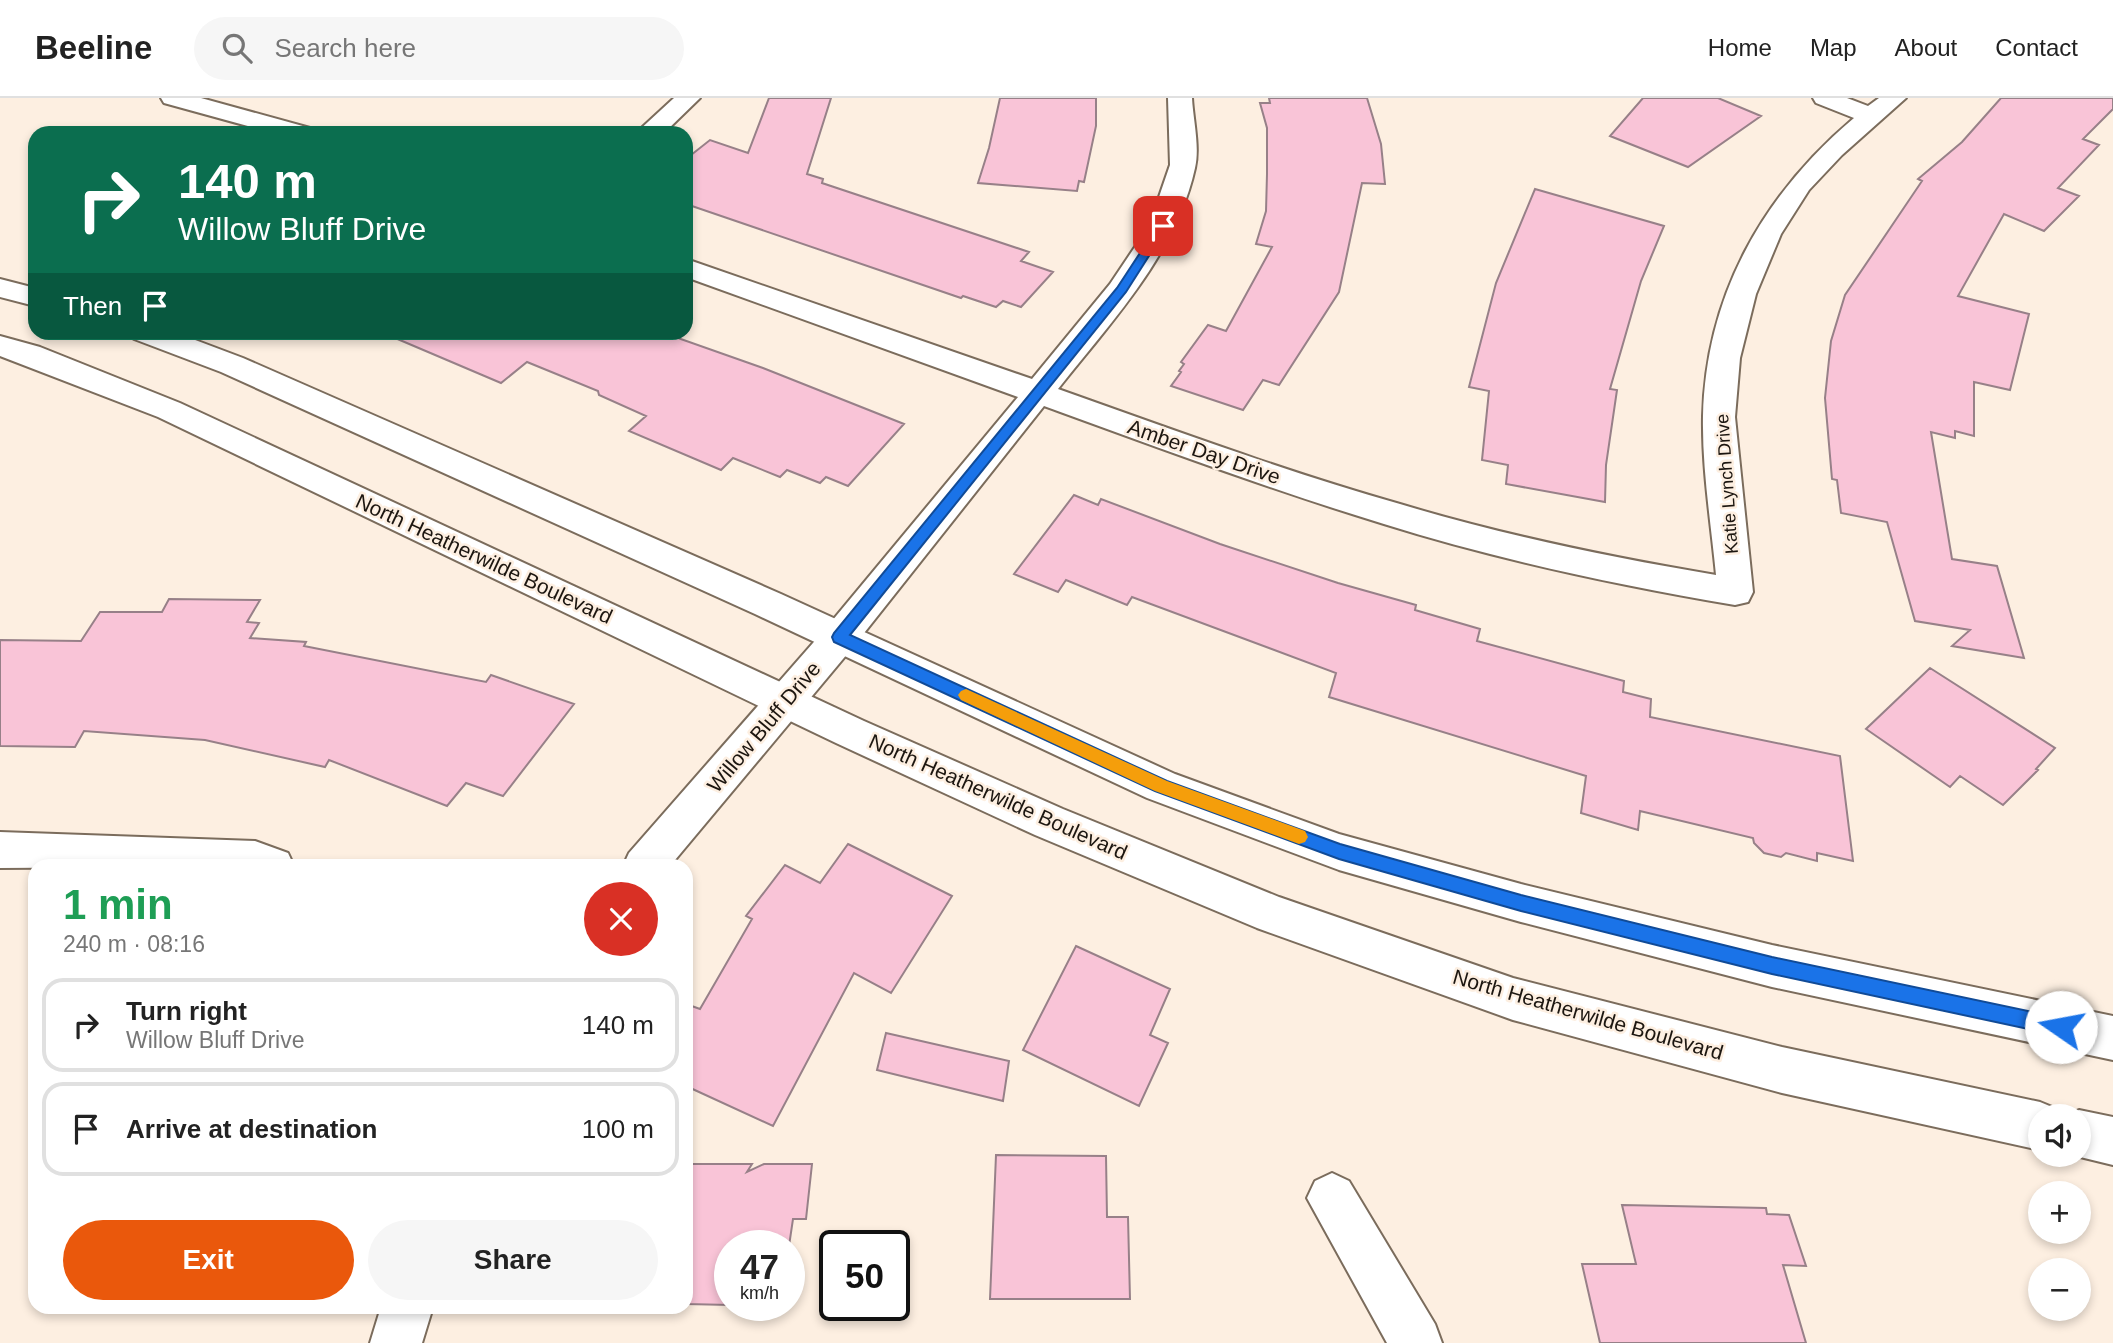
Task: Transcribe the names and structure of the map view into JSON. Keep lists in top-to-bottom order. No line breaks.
{"streets":{"street":["Amber Day Drive","Katie Lynch Drive","North Heatherwilde Boulevard","Willow Bluff Drive"]},"crossings":[["Amber Day Drive","Katie Lynch Drive"],["Amber Day Drive","Willow Bluff Drive"],["North Heatherwilde Boulevard","Willow Bluff Drive"]],"page":{"header":"Beeline","search":"Search here","nav":["Home","Map","About","Contact"],"turn":["140 m","Willow Bluff Drive"],"then":"Then","heading":["1 min","240 m · 08:16"],"list":[{"name":"Turn right","note":"Willow Bluff Drive","value":"140 m"},{"name":"Arrive at destination","value":"100 m"}],"map_buttons":["+","−"],"buttons":["Exit","Share"],"speed":"47 km/h","limit":"50"}}
